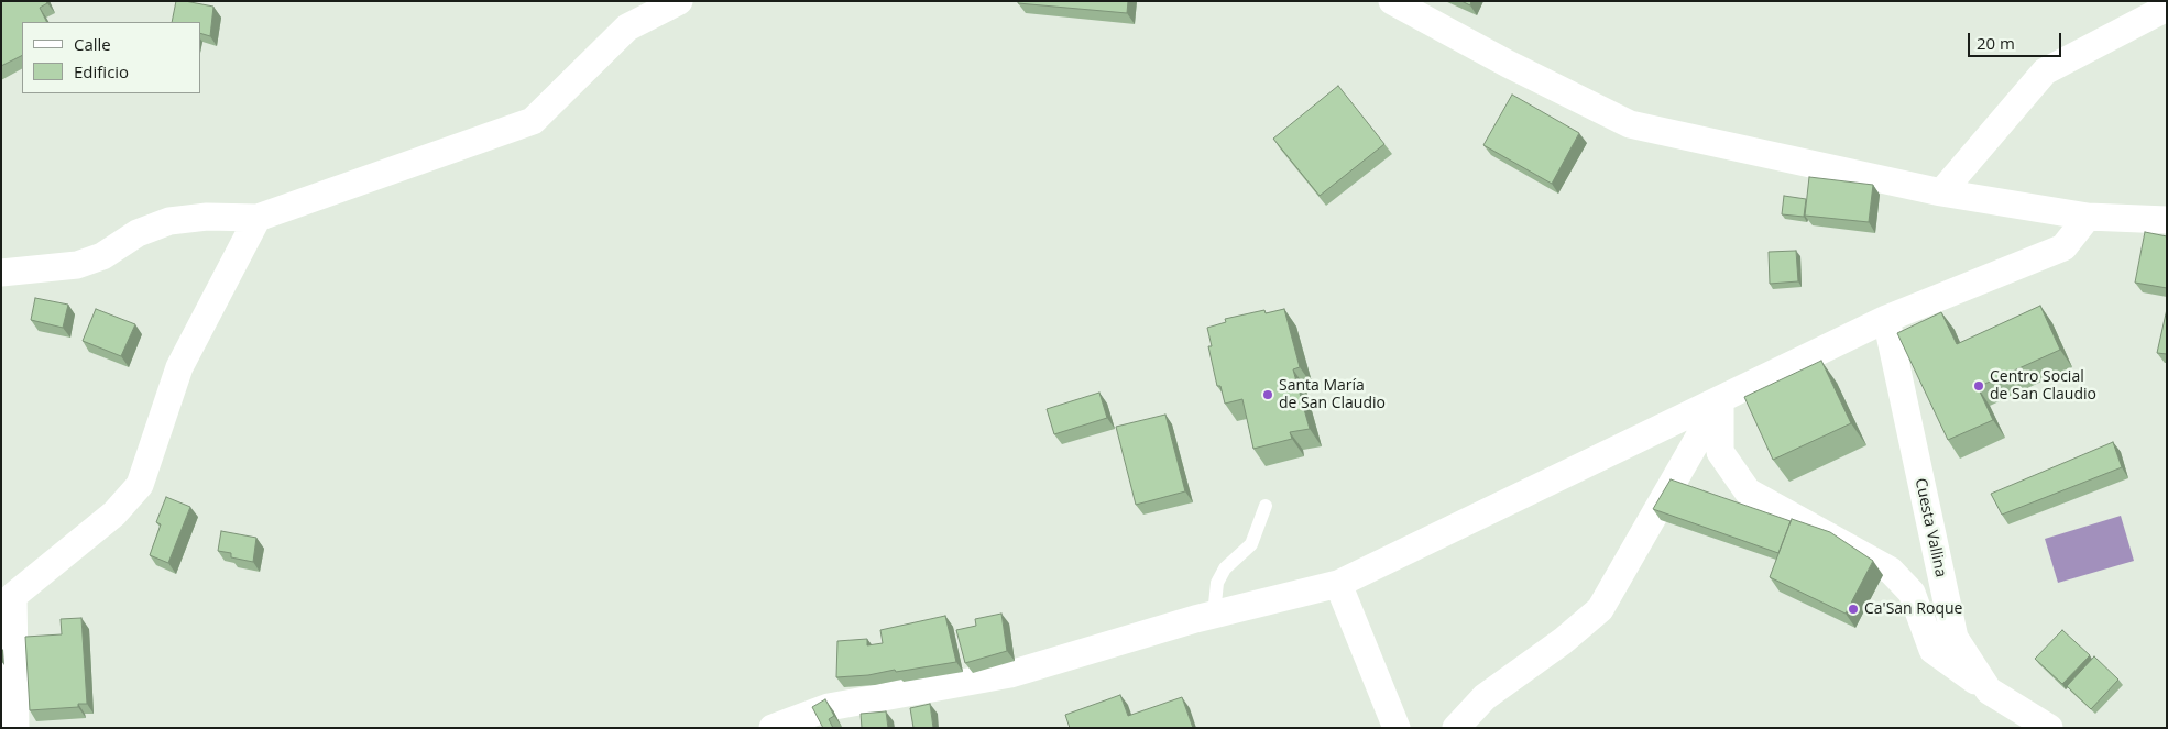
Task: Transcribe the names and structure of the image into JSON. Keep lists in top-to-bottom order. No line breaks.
{"streets":{"street":["Cuesta Vallina"]},"places":["Centro Social de San Claudio","Santa María de San Claudio","Ca'San Roque"],"legend":["Calle","Edificio"],"scale_bar":"20 m"}
